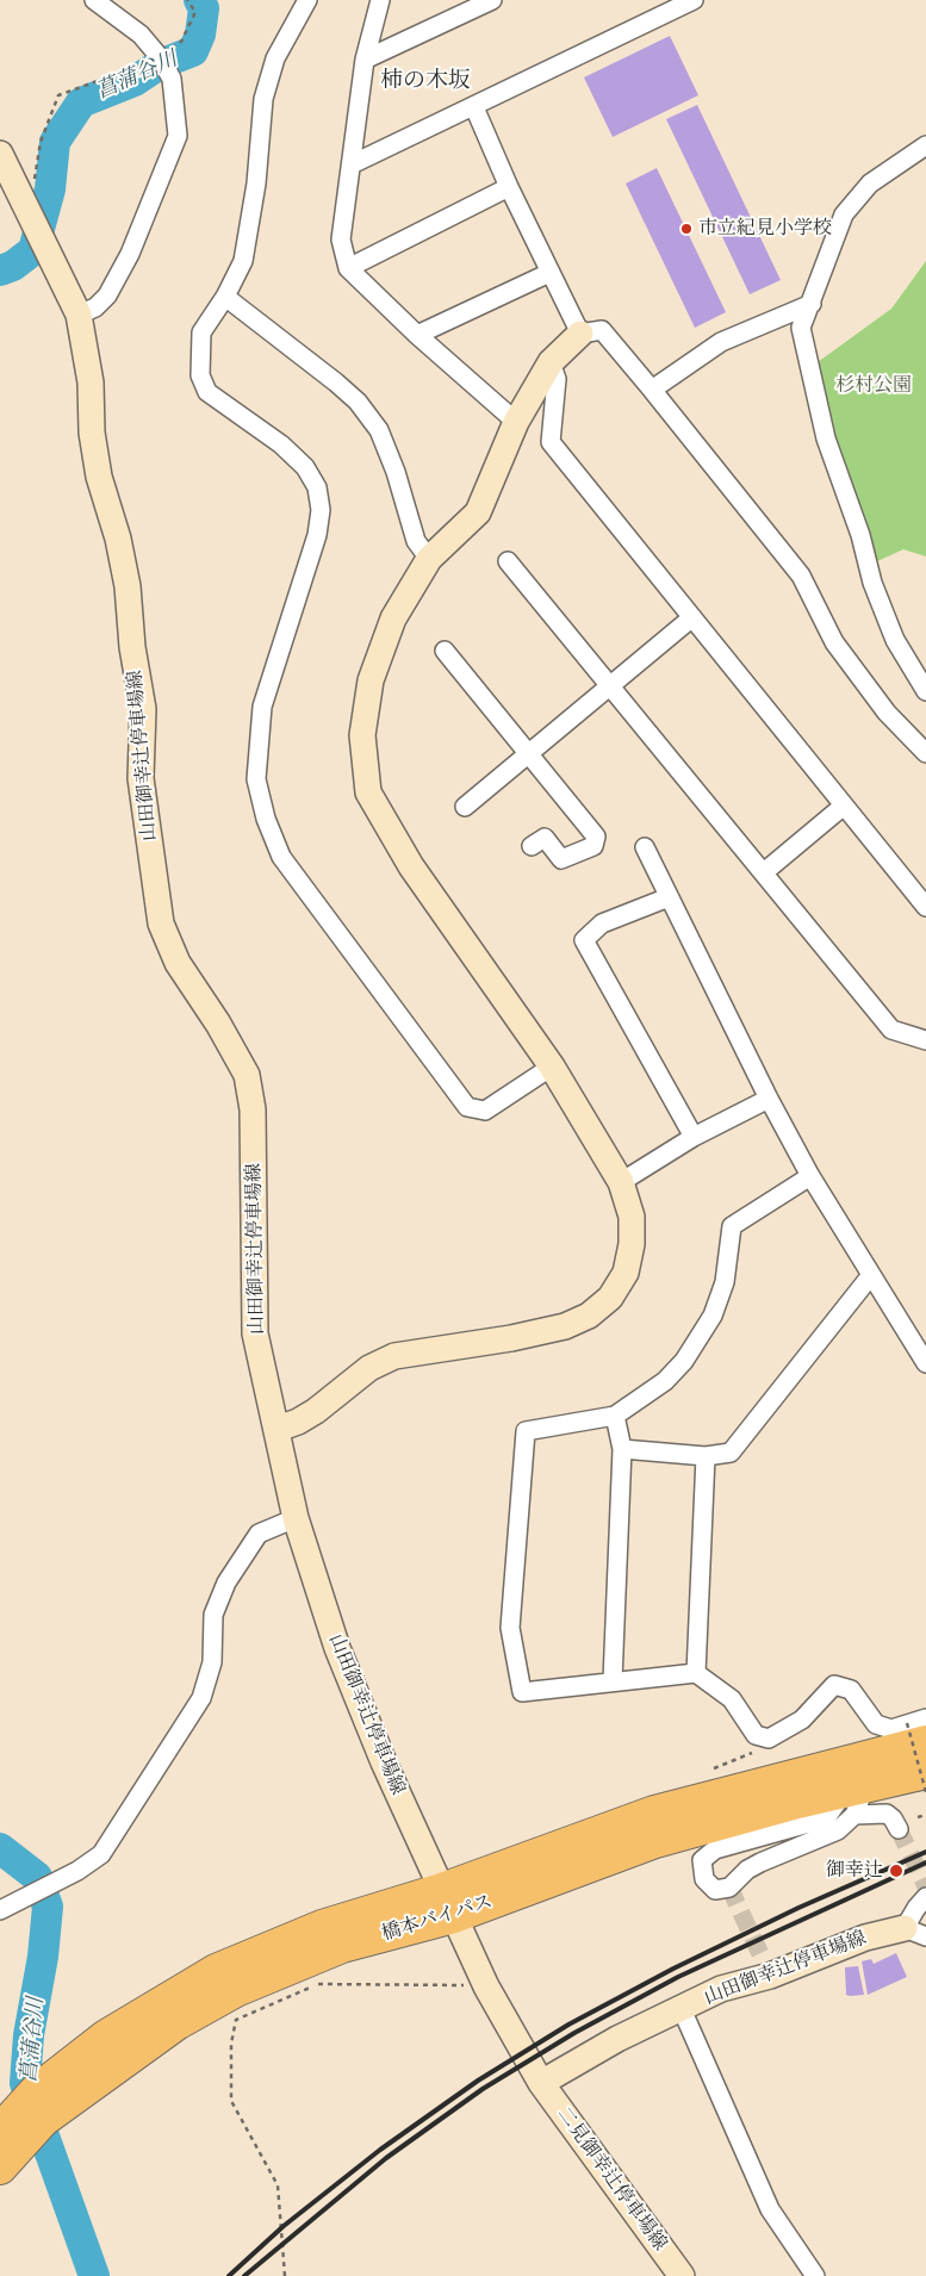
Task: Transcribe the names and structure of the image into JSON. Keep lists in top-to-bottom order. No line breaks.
{"streets":{"highway":["橋本バイパス"],"main road":["山田御幸辻停車場線","二見御幸辻停車場線"]},"crossings":[["山田御幸辻停車場線","橋本バイパス"],["山田御幸辻停車場線","二見御幸辻停車場線"]],"districts":["柿の木坂"],"water":["菖蒲谷川"],"parks":["杉村公園"],"places":["市立紀見小学校","御幸辻"]}
